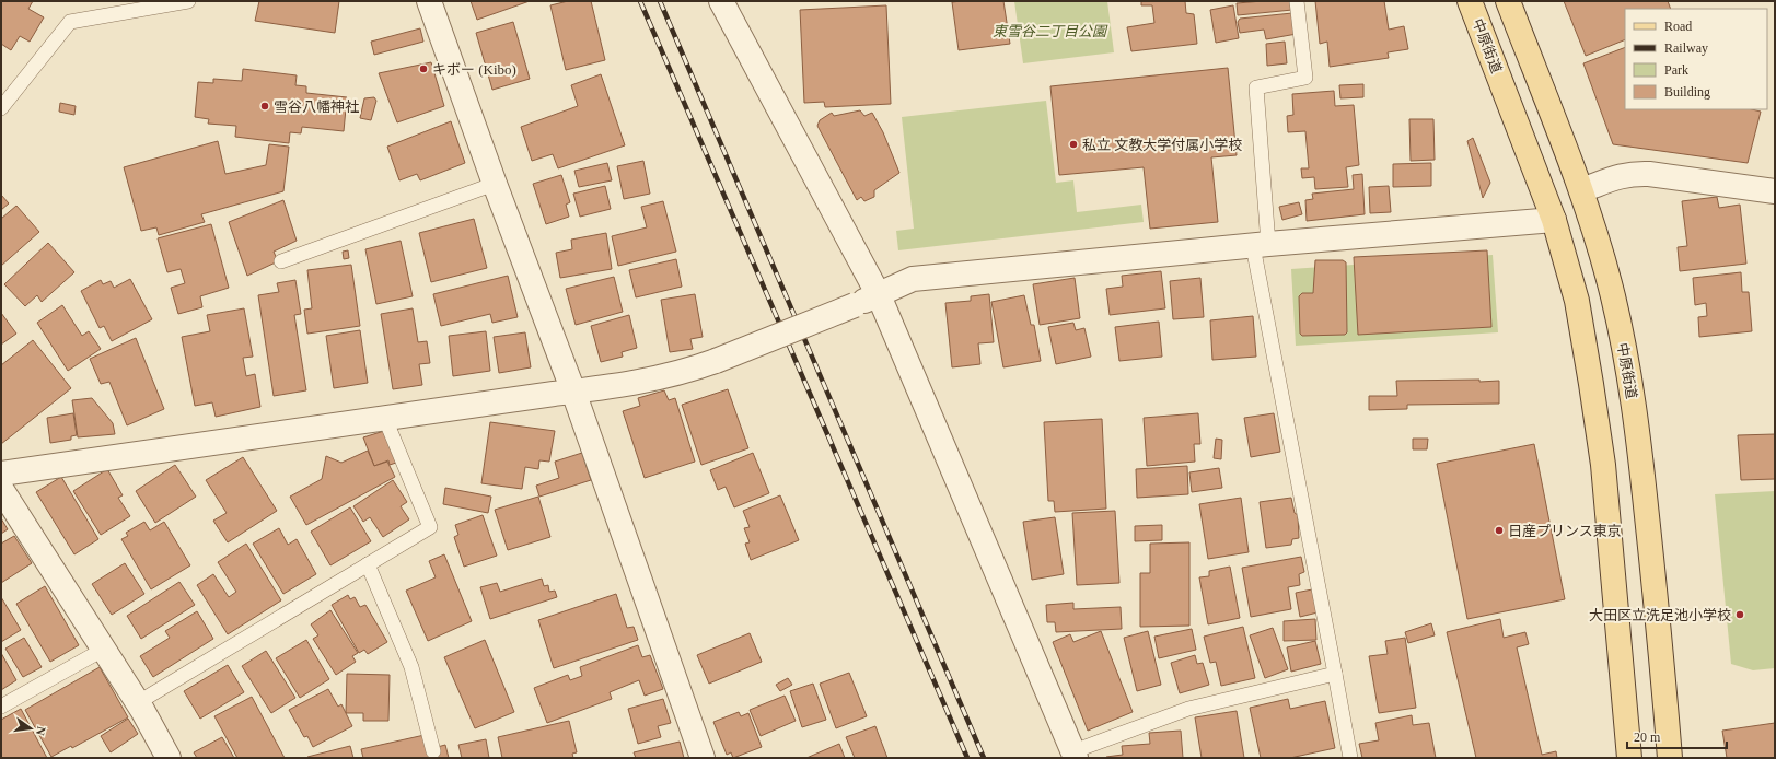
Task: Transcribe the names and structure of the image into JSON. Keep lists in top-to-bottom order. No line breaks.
{"streets":{"main road":["中原街道"]},"parks":["東雪谷二丁目公園"],"places":["キボー (Kibo)","雪谷八幡神社","私立 文教大学付属小学校","日産プリンス東京","大田区立洗足池小学校"],"legend":["Road","Railway","Park","Building"],"scale_bar":"20 m","north":"right"}
